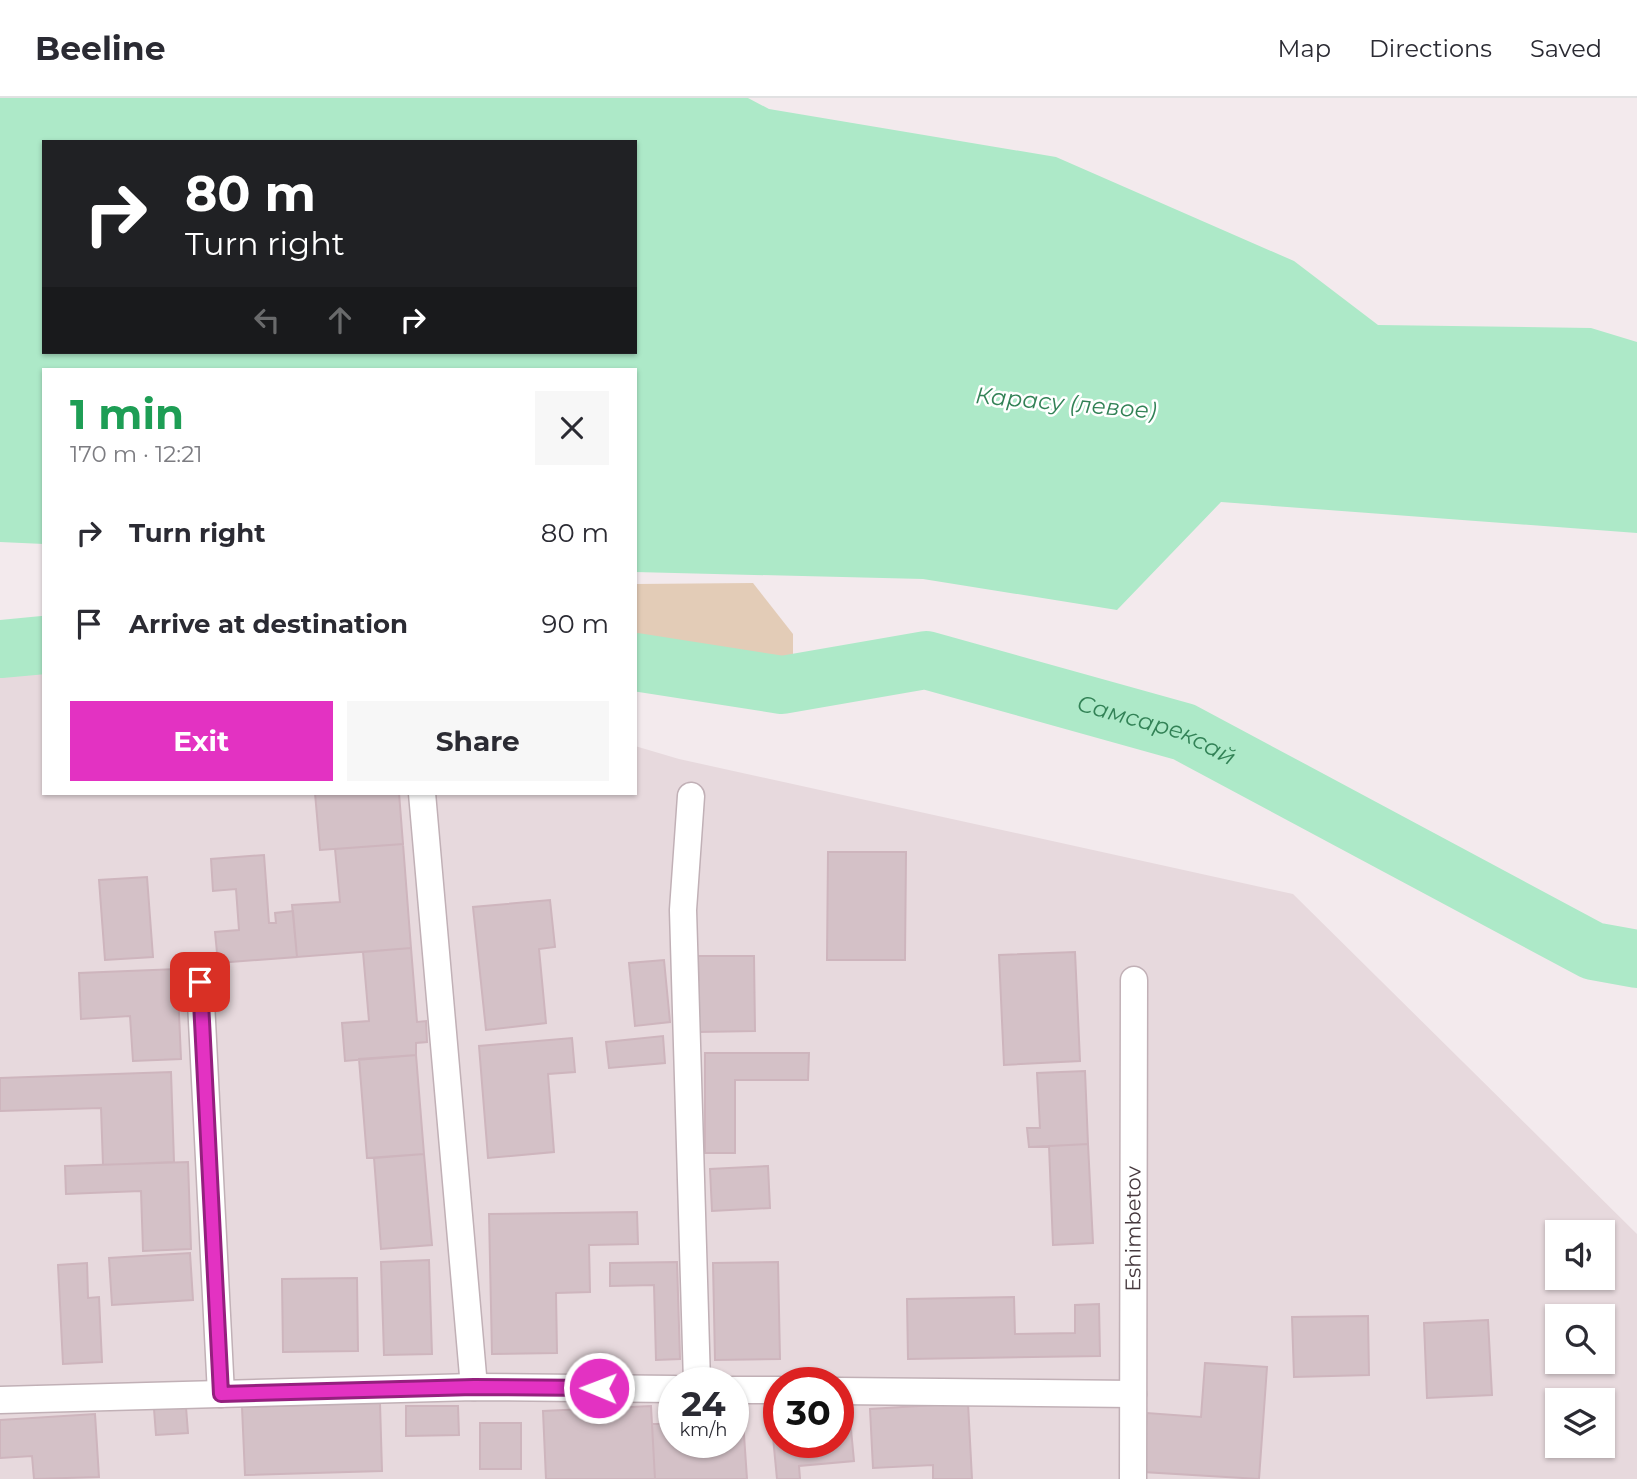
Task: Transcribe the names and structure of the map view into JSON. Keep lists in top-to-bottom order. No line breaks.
{"streets":{"street":["Eshimbetov"]},"water":["Карасу (левое)","Самсарексай"],"page":{"header":"Beeline","nav":["Map","Directions","Saved"],"turn":["80 m","Turn right"],"heading":["1 min","170 m · 12:21"],"list":[{"name":"Turn right","value":"80 m"},{"name":"Arrive at destination","value":"90 m"}],"buttons":["Exit","Share"],"speed":"24 km/h","limit":"30"}}
